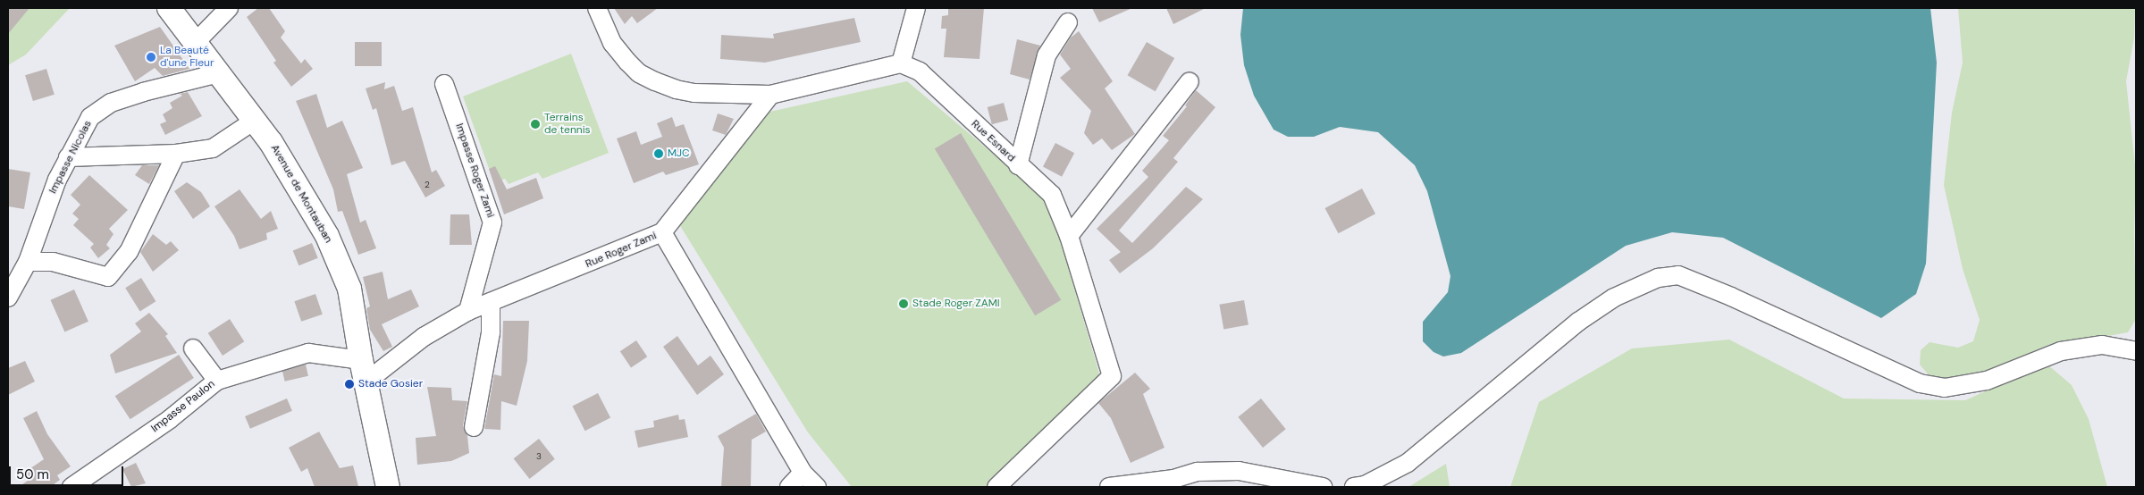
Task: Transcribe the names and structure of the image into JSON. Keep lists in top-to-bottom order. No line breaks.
{"streets":{"main road":["Avenue de Montauban"],"street":["Rue Esnard","Impasse Nicolas","Impasse Roger Zami","Rue Roger Zami","Impasse Paulon"]},"crossings":[["Impasse Nicolas","Avenue de Montauban"],["Impasse Roger Zami","Rue Roger Zami"],["Avenue de Montauban","Rue Roger Zami"],["Avenue de Montauban","Impasse Paulon"],["Rue Roger Zami","Impasse Paulon"]],"places":["La Beauté d'une Fleur","Terrains de tennis","MJC","Stade Roger ZAMI","Stade Gosier"],"house_numbers":["2","3"],"scale_bar":"50 m"}
